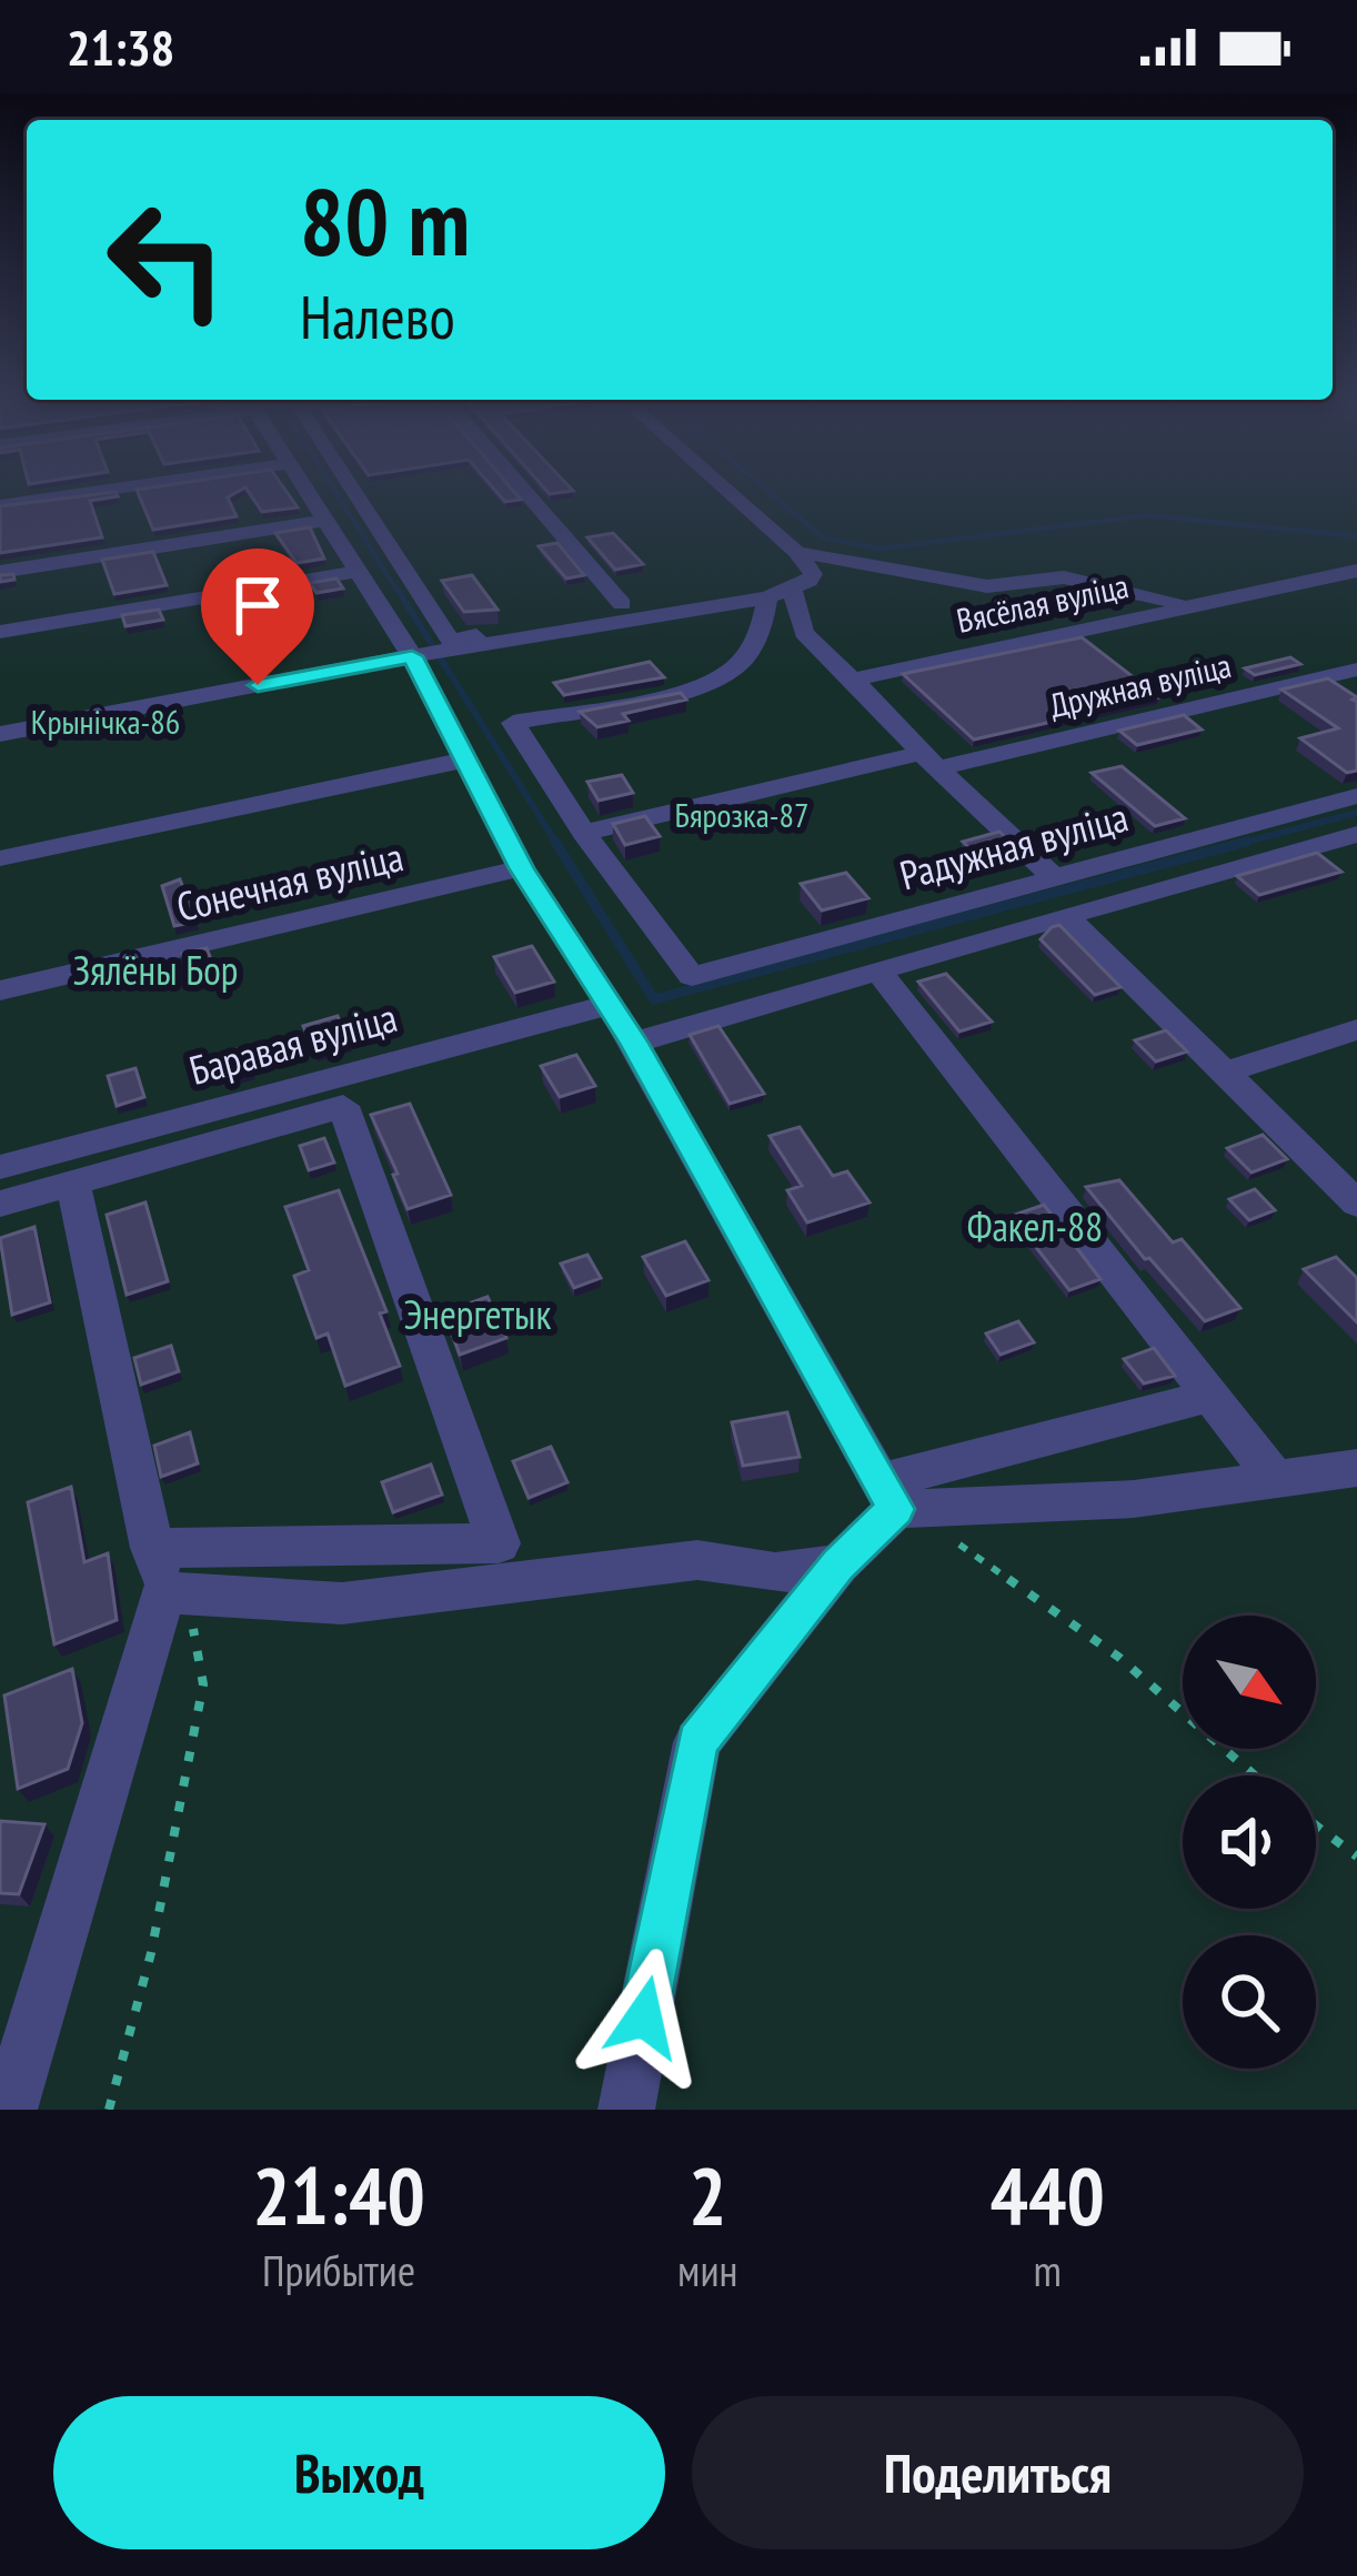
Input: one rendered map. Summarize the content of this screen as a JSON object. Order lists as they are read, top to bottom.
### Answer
{
  "streets": {
    "street": [
      "Вясёлая вуліца",
      "Дружная вуліца",
      "Радужная вуліца",
      "Сонечная вуліца",
      "Баравая вуліца"
    ]
  },
  "crossings": [
    ["Дружная вуліца", "Радужная вуліца"]
  ],
  "parks": [
    "Крынічка-86",
    "Бярозка-87",
    "Зялёны Бор",
    "Факел-88",
    "Энергетык"
  ],
  "north": "bottom right",
  "page": {
    "status": "21:38",
    "turn": ["80 m", "Налево"],
    "eta": [
      "21:40",
      "Прибытие",
      "2",
      "мин",
      "440",
      "m"
    ],
    "buttons": ["Выход", "Поделиться"]
  }
}
